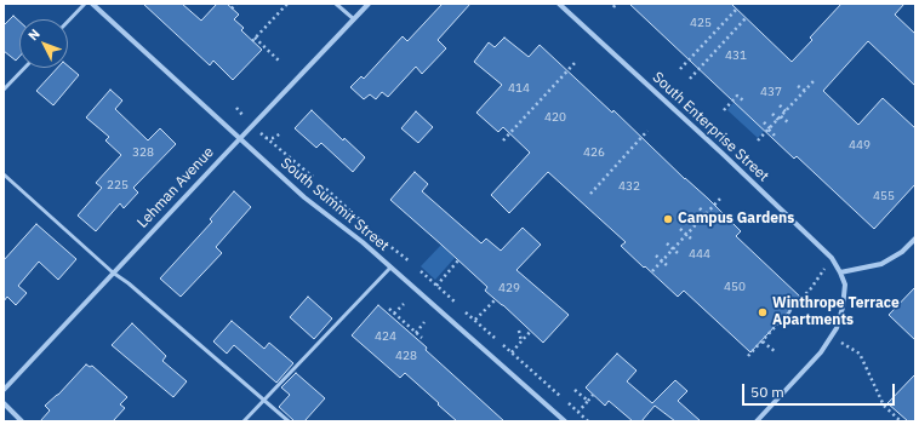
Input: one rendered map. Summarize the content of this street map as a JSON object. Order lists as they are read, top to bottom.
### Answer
{
  "streets": {
    "street": ["South Enterprise Street", "Lehman Avenue", "South Summit Street"]
  },
  "crossings": [
    ["Lehman Avenue", "South Summit Street"]
  ],
  "places": ["Campus Gardens", "Winthrope Terrace Apartments"],
  "house_numbers": [
    "425",
    "431",
    "414",
    "437",
    "420",
    "449",
    "328",
    "426",
    "225",
    "432",
    "455",
    "444",
    "450",
    "429",
    "424",
    "428"
  ],
  "scale_bar": "50 m",
  "north": "top left"
}
